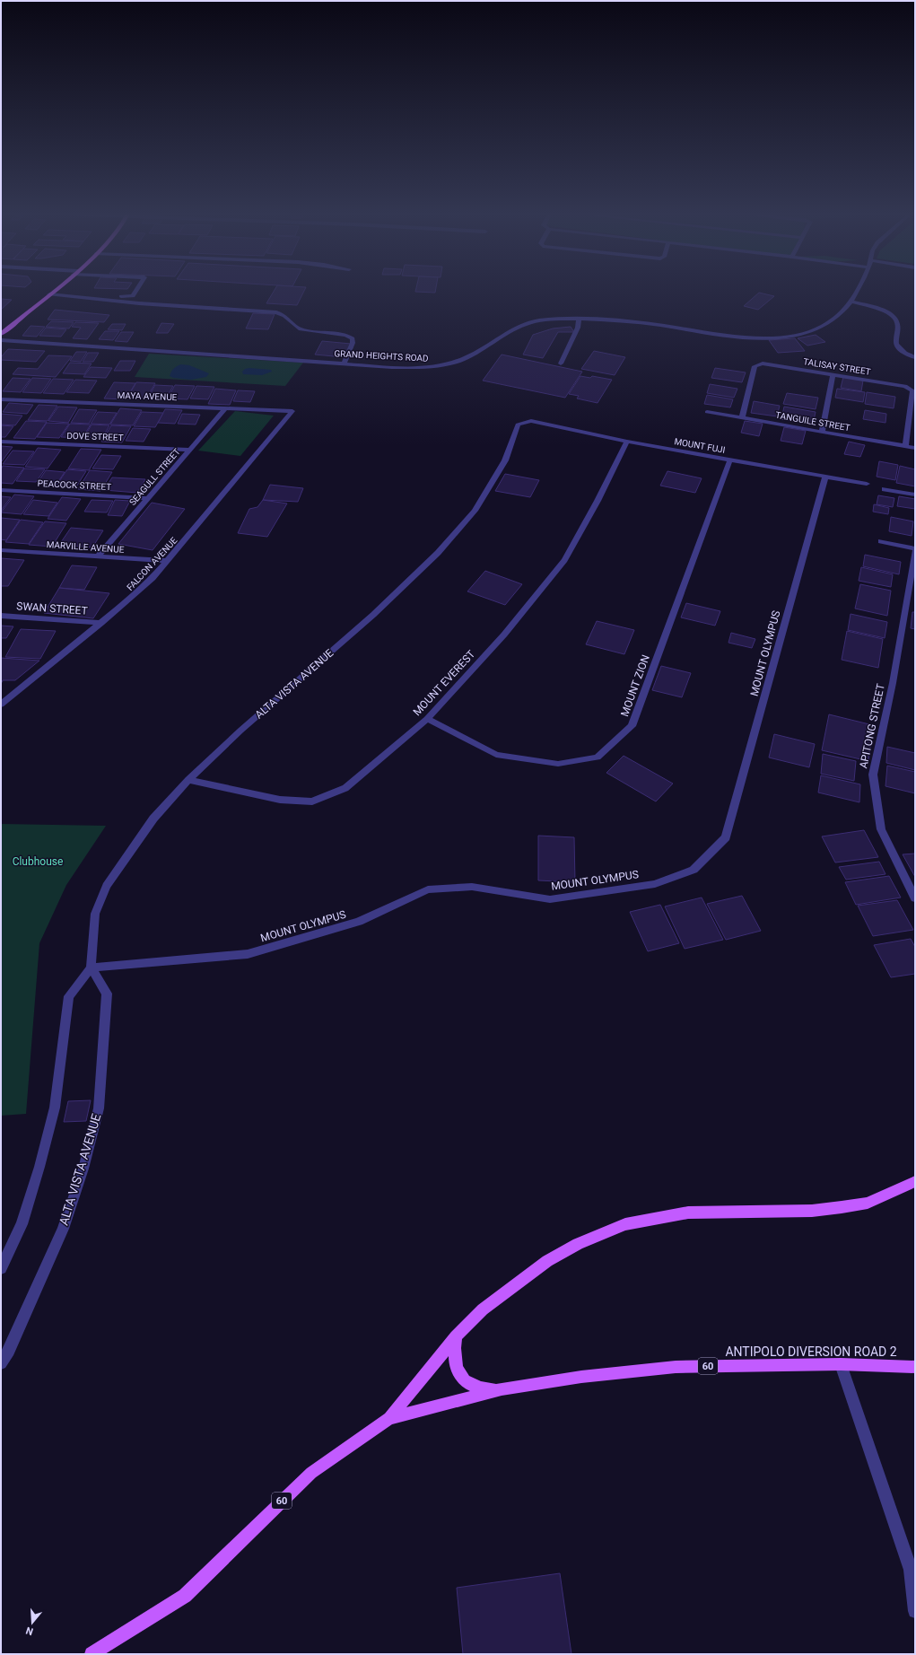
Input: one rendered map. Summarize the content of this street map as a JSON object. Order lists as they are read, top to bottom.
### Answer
{
  "streets": {
    "main road": ["ANTIPOLO DIVERSION ROAD 2", "60"],
    "street": [
      "GRAND HEIGHTS ROAD",
      "TALISAY STREET",
      "MAYA AVENUE",
      "TANGUILE STREET",
      "DOVE STREET",
      "MOUNT FUJI",
      "SEAGULL STREET",
      "PEACOCK STREET",
      "MARVILLE AVENUE",
      "FALCON AVENUE",
      "SWAN STREET",
      "MOUNT OLYMPUS",
      "MOUNT EVEREST",
      "ALTA VISTA AVENUE",
      "MOUNT ZION",
      "APITONG STREET"
    ]
  },
  "crossings": [
    ["TALISAY STREET", "TANGUILE STREET"],
    ["MAYA AVENUE", "SEAGULL STREET"],
    ["MAYA AVENUE", "FALCON AVENUE"],
    ["DOVE STREET", "SEAGULL STREET"],
    ["MOUNT FUJI", "MOUNT OLYMPUS"],
    ["MOUNT FUJI", "MOUNT EVEREST"],
    ["MOUNT FUJI", "ALTA VISTA AVENUE"],
    ["MOUNT FUJI", "MOUNT ZION"],
    ["SEAGULL STREET", "PEACOCK STREET"],
    ["SEAGULL STREET", "MARVILLE AVENUE"],
    ["MARVILLE AVENUE", "FALCON AVENUE"],
    ["FALCON AVENUE", "SWAN STREET"],
    ["MOUNT OLYMPUS", "ALTA VISTA AVENUE"],
    ["MOUNT EVEREST", "ALTA VISTA AVENUE"],
    ["MOUNT EVEREST", "MOUNT ZION"],
    ["ANTIPOLO DIVERSION ROAD 2", "60"]
  ],
  "parks": ["Clubhouse"],
  "north": "bottom"
}
